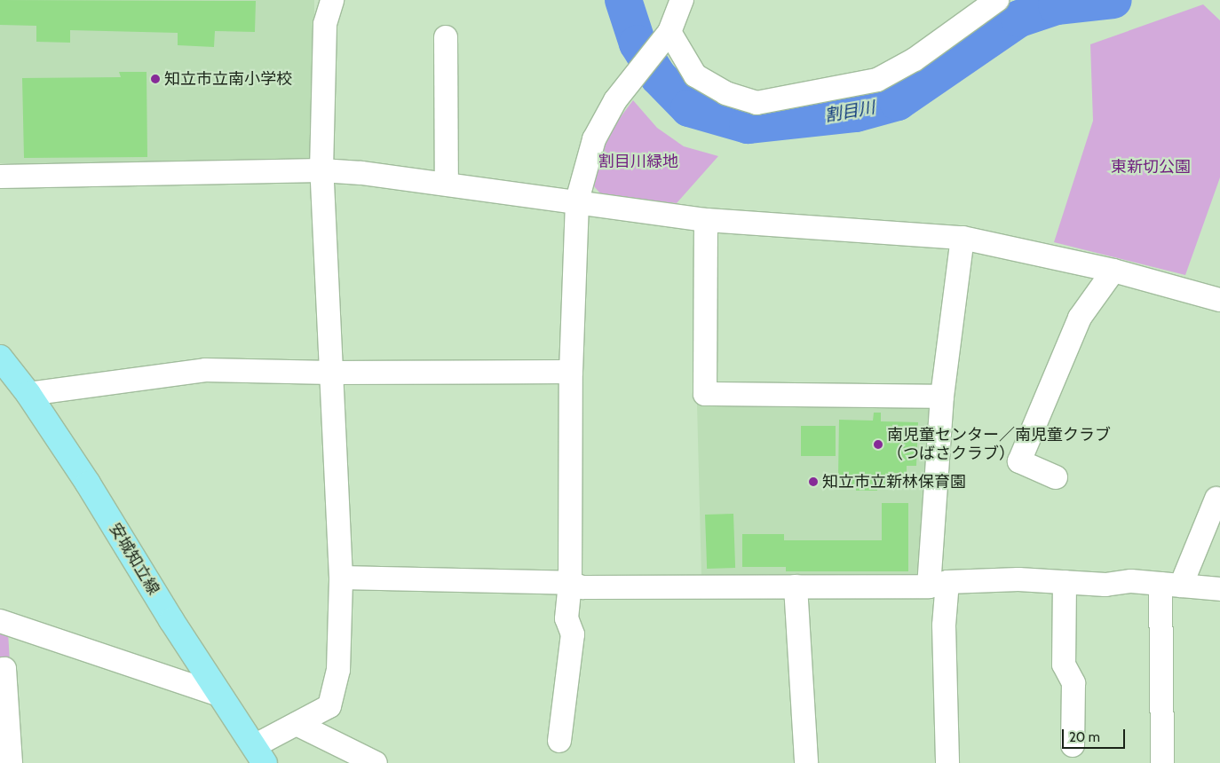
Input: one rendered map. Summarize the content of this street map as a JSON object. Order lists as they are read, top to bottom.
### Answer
{
  "streets": {
    "main road": ["安城知立線"]
  },
  "water": ["割目川"],
  "parks": ["割目川緑地", "東新切公園"],
  "places": ["知立市立南小学校", "南児童センター／南児童クラブ （つばさクラブ）", "知立市立新林保育園"],
  "scale_bar": "20 m"
}
